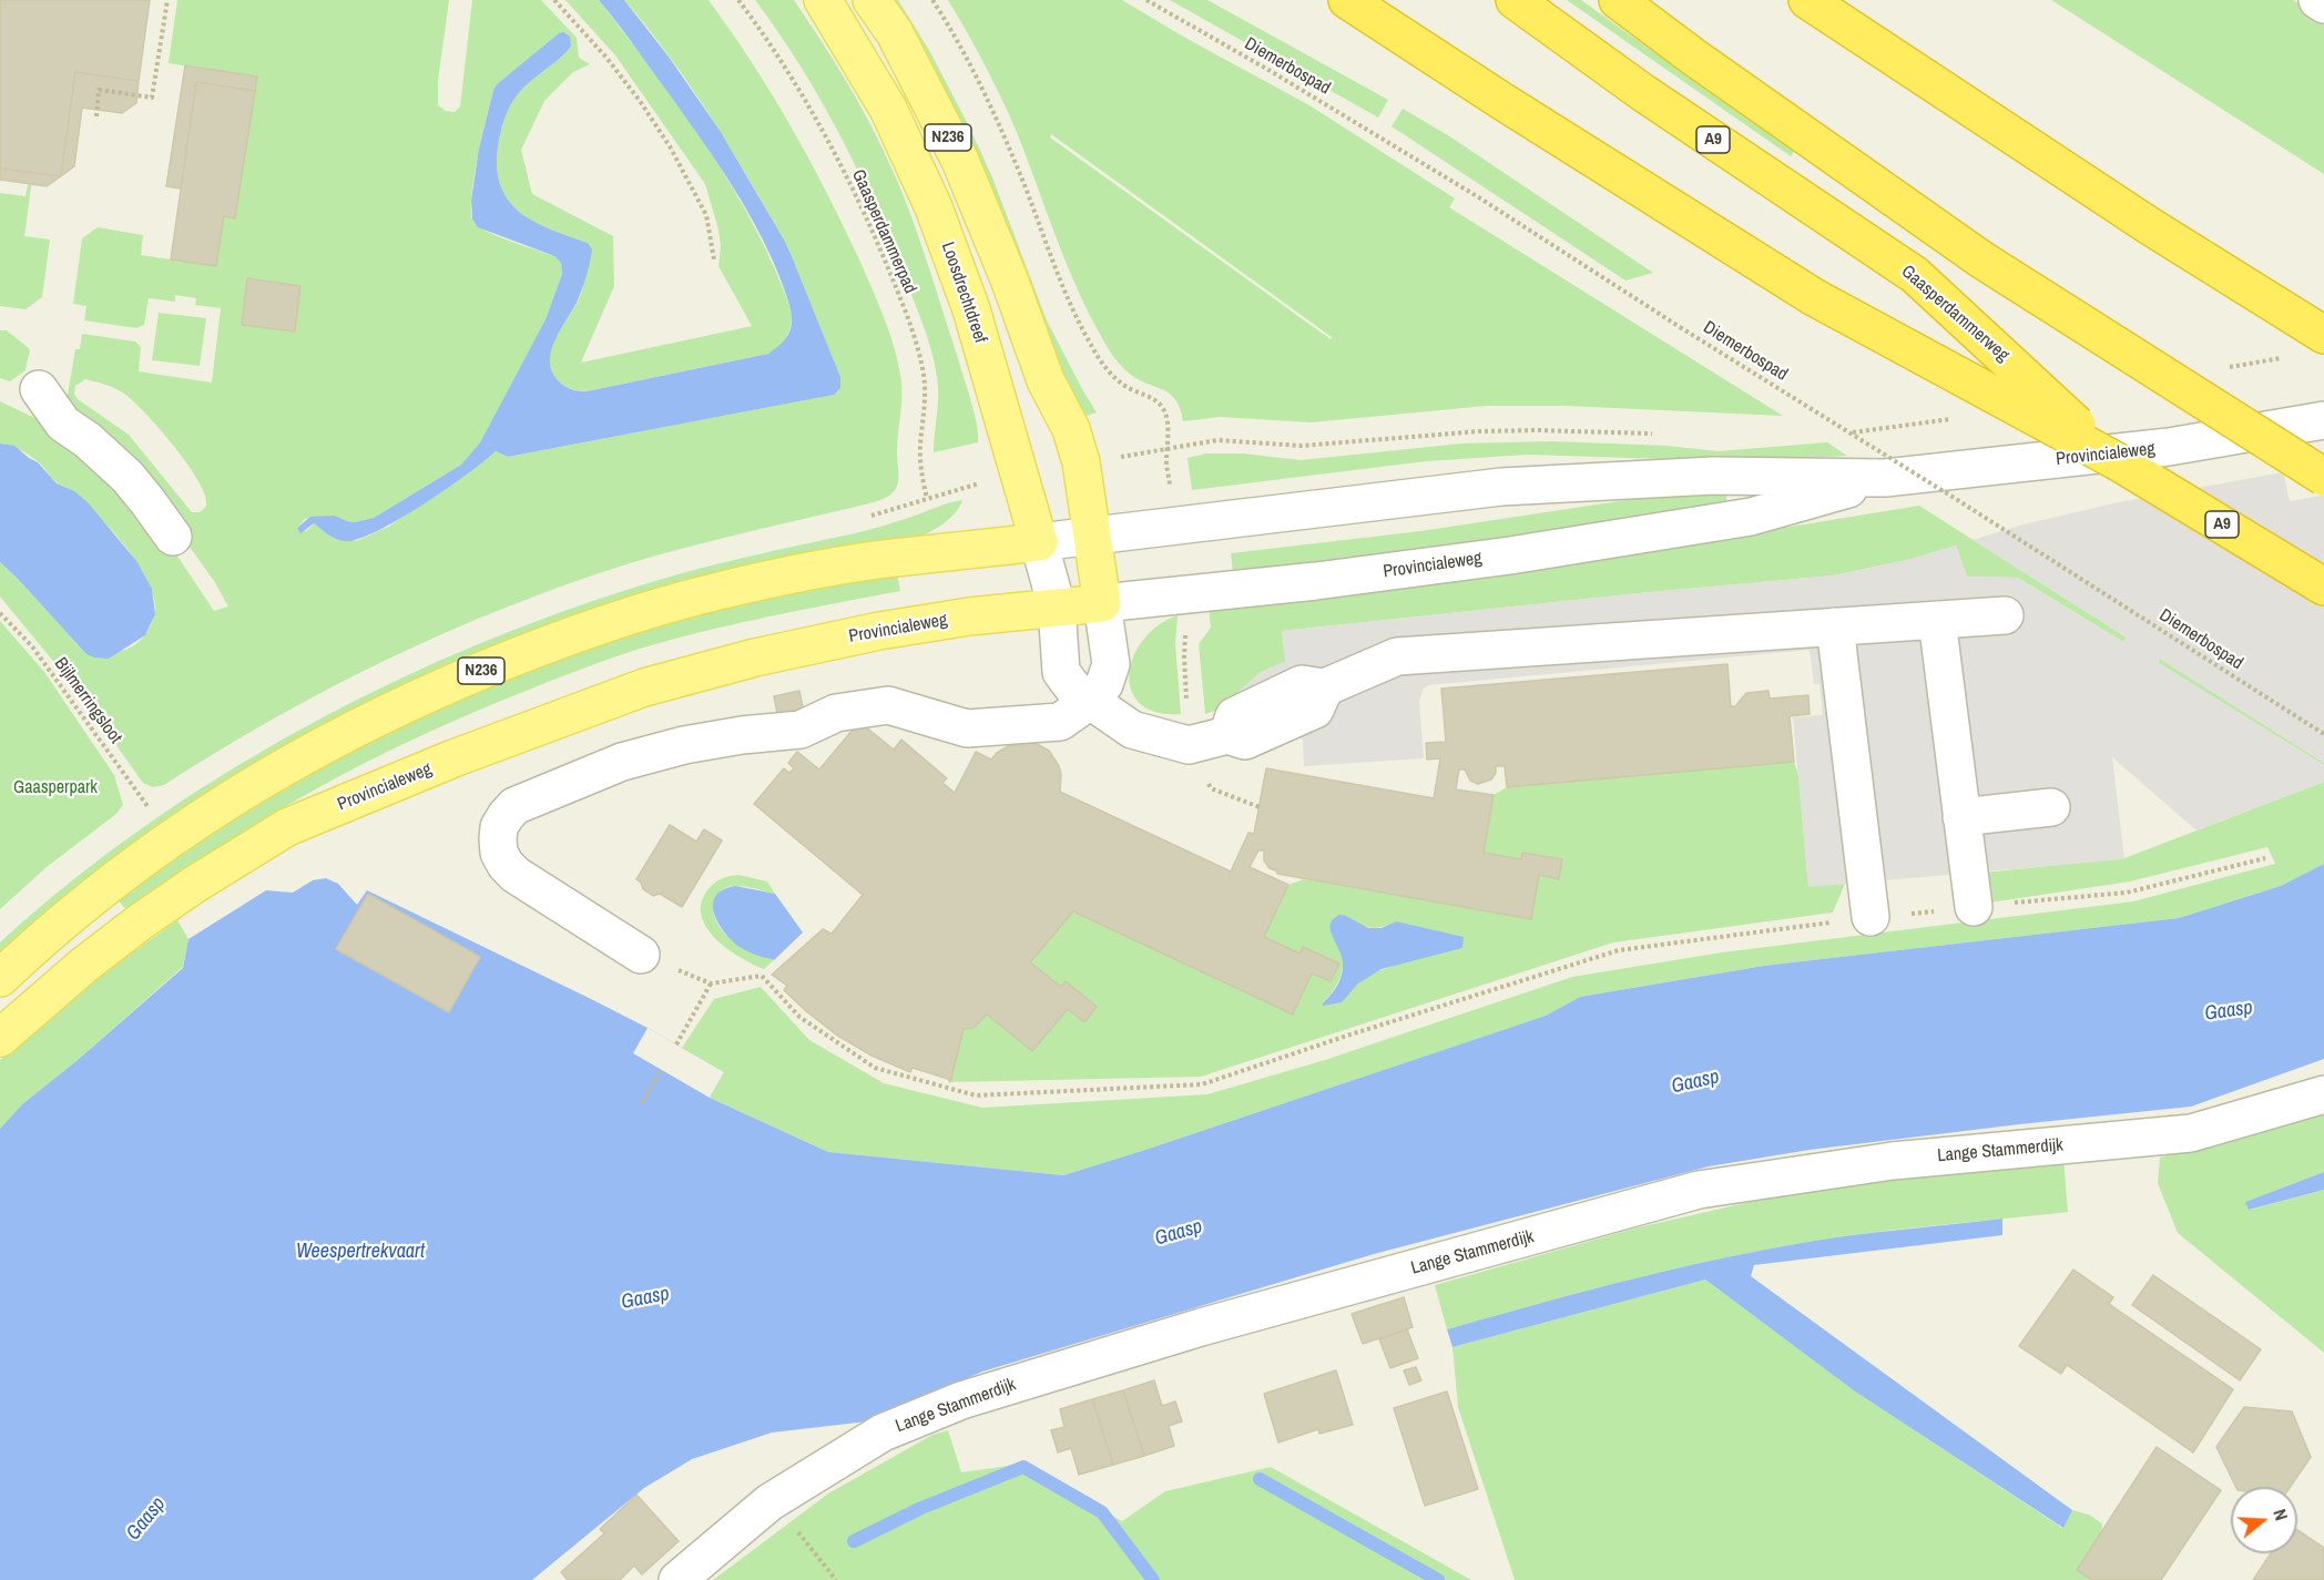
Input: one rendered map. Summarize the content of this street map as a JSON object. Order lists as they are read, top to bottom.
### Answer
{
  "streets": {
    "highway": ["A9", "Gaasperdammerweg"],
    "main road": ["N236", "Loosdrechtdreef", "Provincialeweg"],
    "street": ["Lange Stammerdijk"],
    "path": ["Diemerbospad", "Gaasperdammerpad", "Bijlmerringsloot"]
  },
  "crossings": [
    ["N236", "Provincialeweg"],
    ["A9", "Gaasperdammerweg"],
    ["Loosdrechtdreef", "Provincialeweg"]
  ],
  "water": ["Gaasp", "Weespertrekvaart"],
  "parks": ["Gaasperpark"],
  "north": "right"
}
